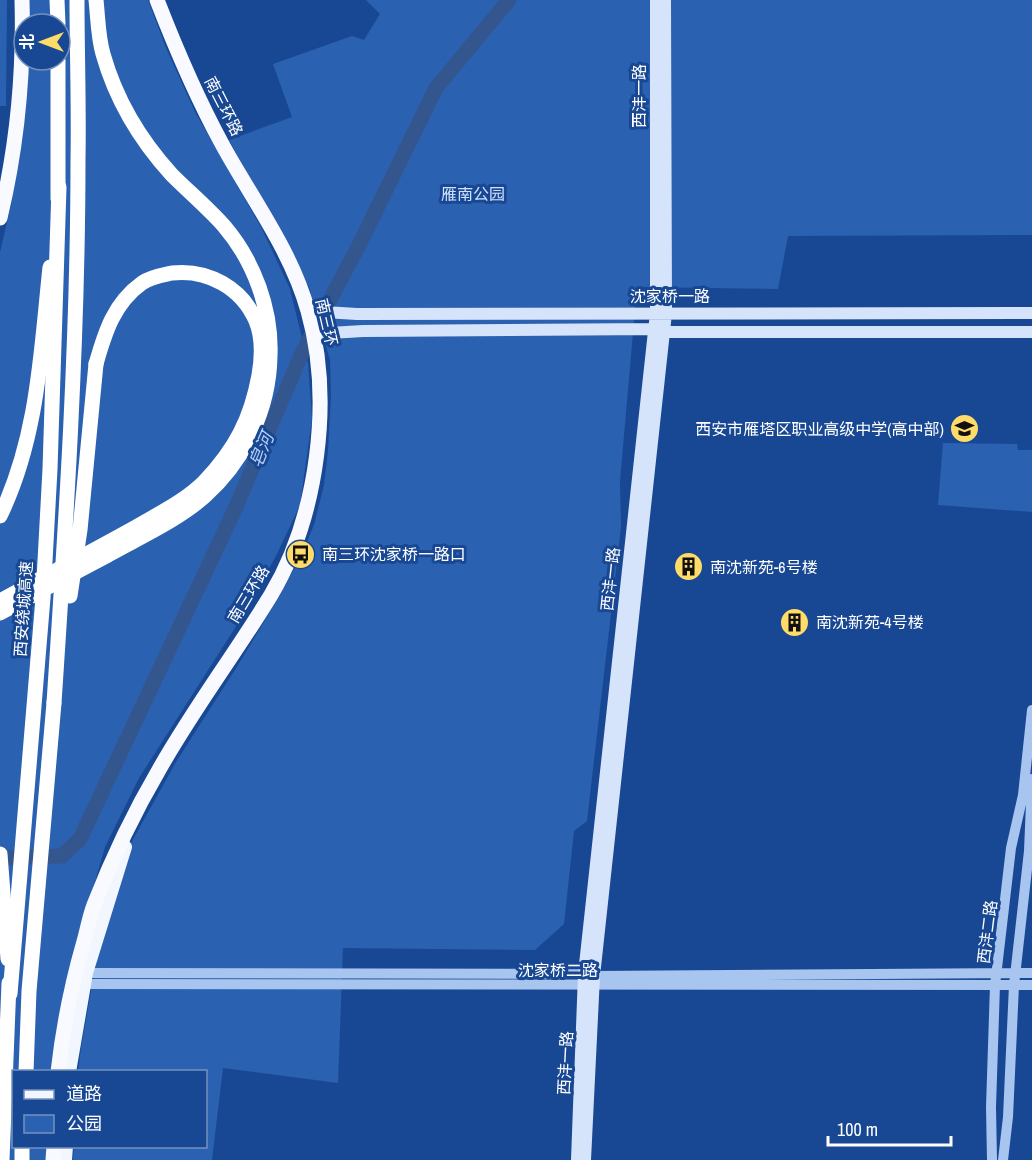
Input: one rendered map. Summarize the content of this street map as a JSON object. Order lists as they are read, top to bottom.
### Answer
{
  "streets": {
    "highway": ["南三环路", "南三环", "西安绕城高速"],
    "main road": ["西沣一路", "沈家桥一路"],
    "street": ["西沣二路", "沈家桥二路"]
  },
  "crossings": [
    ["西沣一路", "沈家桥一路"],
    ["西沣一路", "沈家桥二路"],
    ["南三环路", "南三环"],
    ["南三环路", "沈家桥二路"],
    ["沈家桥一路", "南三环"],
    ["西沣二路", "沈家桥二路"]
  ],
  "water": ["皂河"],
  "parks": ["雁南公园"],
  "places": {
    "school or university": ["西安市雁塔区职业高级中学(高中部)"],
    "bus stop": ["南三环沈家桥一路口"],
    "building": ["南沈新苑-6号楼", "南沈新苑-4号楼"]
  },
  "legend": ["道路", "公园"],
  "scale_bar": "100 m",
  "north": "left"
}
